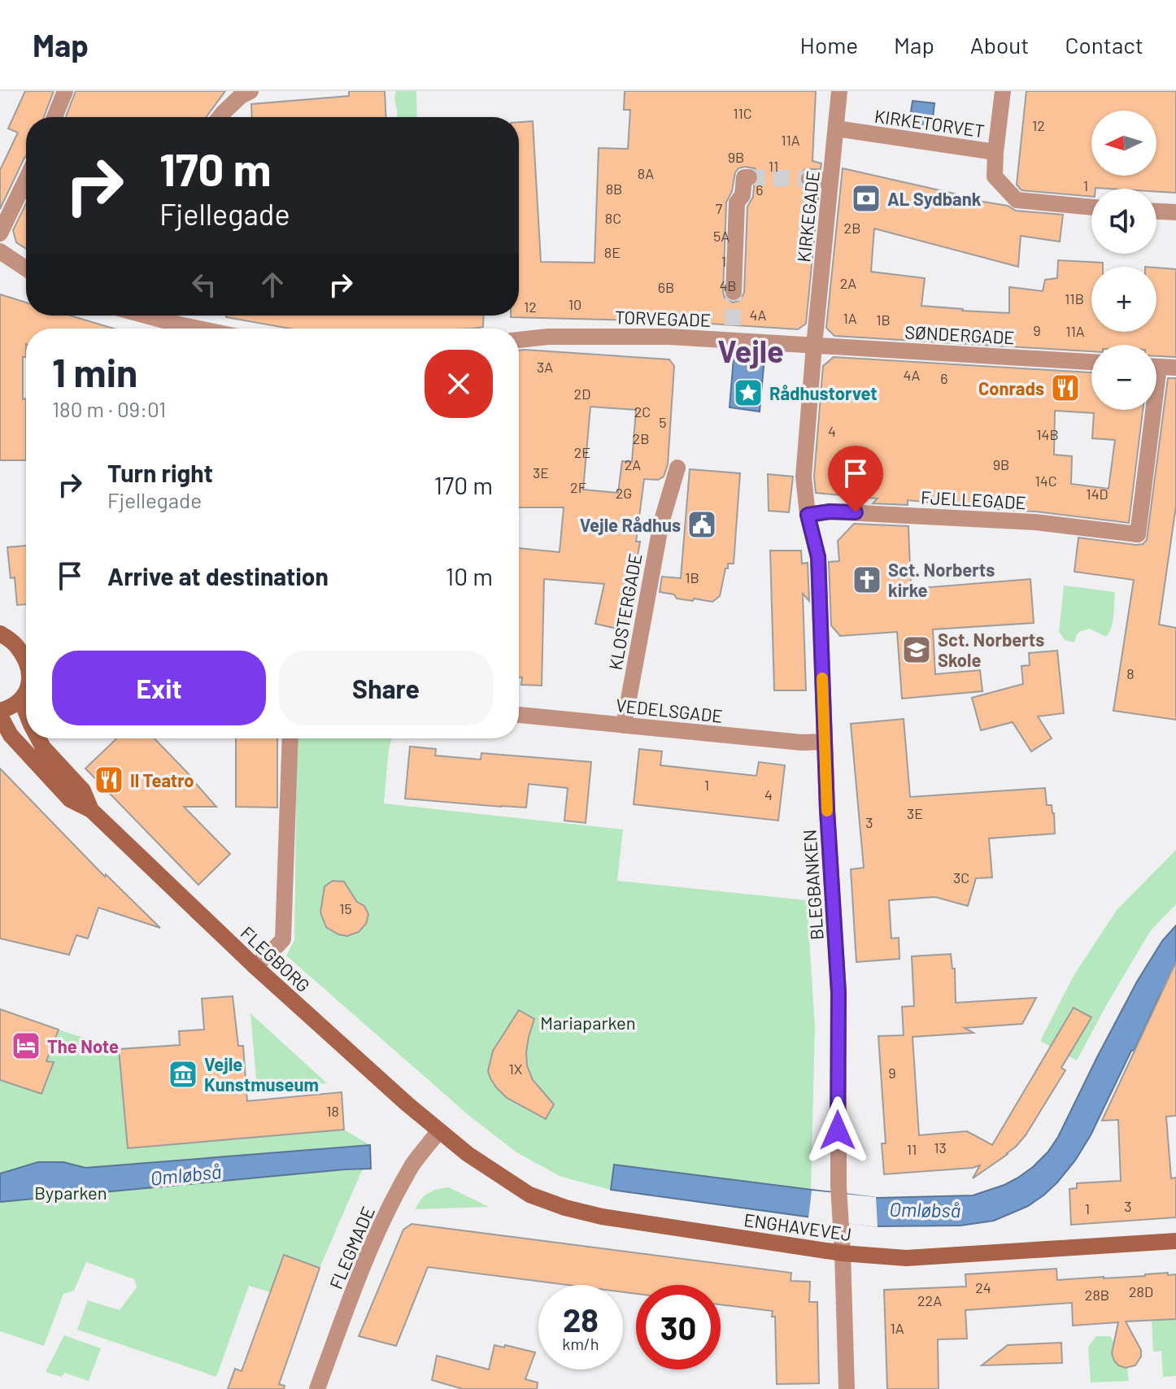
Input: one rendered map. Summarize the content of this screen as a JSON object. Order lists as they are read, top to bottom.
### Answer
{
  "streets": {
    "main road": ["FLEGBORG", "ENGHAVEVEJ"],
    "street": [
      "KIRKETORVET",
      "KIRKEGADE",
      "TORVEGADE",
      "SØNDERGADE",
      "FJELLEGADE",
      "KLOSTERGADE",
      "VEDELSGADE",
      "BLEGBANKEN",
      "FLEGMADE"
    ]
  },
  "crossings": [
    ["KIRKETORVET", "KIRKEGADE"],
    ["KIRKEGADE", "TORVEGADE"],
    ["KIRKEGADE", "SØNDERGADE"],
    ["TORVEGADE", "SØNDERGADE"],
    ["FJELLEGADE", "BLEGBANKEN"],
    ["KLOSTERGADE", "VEDELSGADE"],
    ["VEDELSGADE", "BLEGBANKEN"],
    ["BLEGBANKEN", "ENGHAVEVEJ"],
    ["FLEGBORG", "ENGHAVEVEJ"],
    ["FLEGBORG", "FLEGMADE"],
    ["ENGHAVEVEJ", "FLEGMADE"]
  ],
  "districts": ["Vejle"],
  "water": ["Omløbså"],
  "parks": ["Mariaparken", "Byparken"],
  "places": {
    "bank": ["AL Sydbank"],
    "restaurant": ["Conrads", "Il Teatro"],
    "place": ["Rådhustorvet"],
    "public building": ["Vejle Rådhus"],
    "church": ["Sct. Norberts kirke"],
    "school or university": ["Sct. Norberts Skole"],
    "hotel": ["The Note"],
    "museum": ["Vejle Kunstmuseum"]
  },
  "house_numbers": [
    "11C",
    "12",
    "11A",
    "9B",
    "11",
    "8A",
    "1",
    "8B",
    "6",
    "7",
    "8C",
    "2B",
    "5A",
    "8E",
    "1",
    "2A",
    "4B",
    "6B",
    "11B",
    "10",
    "12",
    "4A",
    "1A",
    "1B",
    "9",
    "11A",
    "3A",
    "4A",
    "6",
    "2D",
    "2C",
    "5",
    "4",
    "14B",
    "2B",
    "2E",
    "2A",
    "9B",
    "3E",
    "14C",
    "2F",
    "2G",
    "14D",
    "1B",
    "8",
    "1",
    "4",
    "3E",
    "3",
    "3C",
    "15",
    "1X",
    "9",
    "18",
    "13",
    "11",
    "3",
    "1",
    "24",
    "28D",
    "28B",
    "22A",
    "1A"
  ],
  "north": "left",
  "page": {
    "header": "Map",
    "nav": [
      "Home",
      "Map",
      "About",
      "Contact"
    ],
    "map_buttons": ["+", "−"],
    "turn": ["170 m", "Fjellegade"],
    "heading": ["1 min", "180 m · 09:01"],
    "list": [
      {
        "name": "Turn right",
        "note": "Fjellegade",
        "value": "170 m"
      },
      {
        "name": "Arrive at destination",
        "value": "10 m"
      }
    ],
    "buttons": ["Exit", "Share"],
    "speed": "28 km/h",
    "limit": "30"
  }
}
